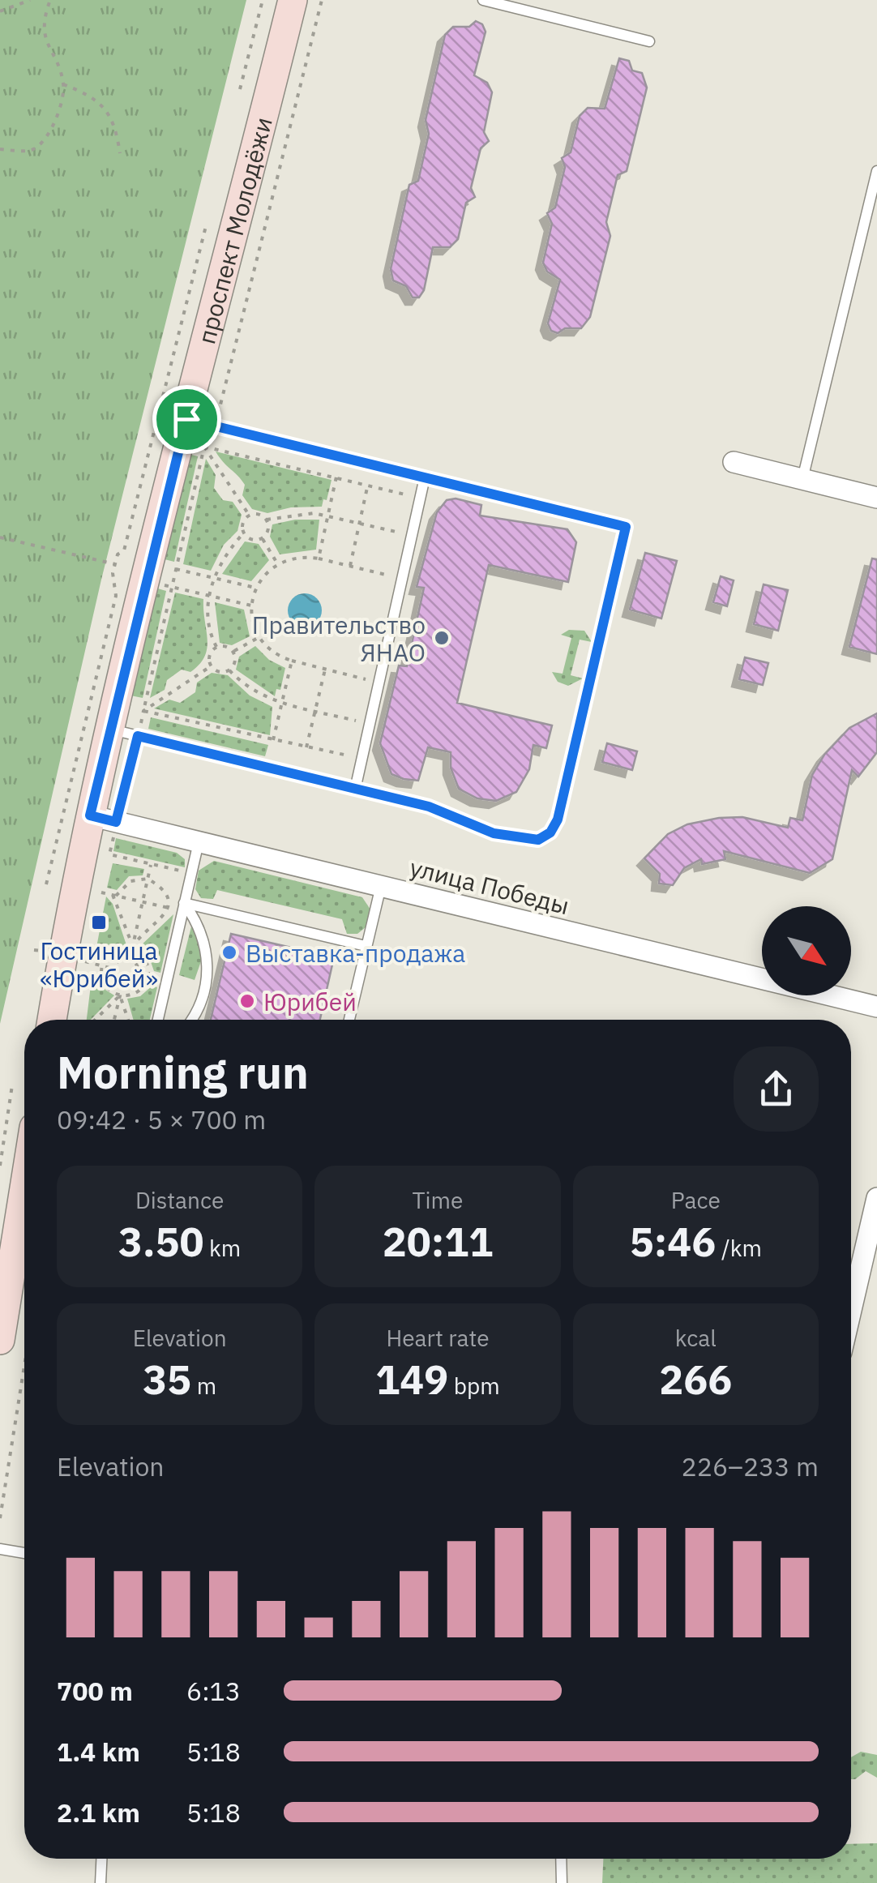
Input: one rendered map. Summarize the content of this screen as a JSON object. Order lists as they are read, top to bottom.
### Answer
{
  "streets": {
    "street": ["проспект Молодёжи", "улица Победы"]
  },
  "crossings": [
    ["проспект Молодёжи", "улица Победы"]
  ],
  "places": {
    "other": ["Правительство ЯНАО", "Выставка-продажа", "Юрибей"],
    "transit": ["Гостиница «Юрибей»"]
  },
  "north": "bottom right",
  "page": {
    "heading": ["Morning run", "09:42 · 5 × 700 m"],
    "stats": [
      ["Distance", "3.50 km"],
      ["Time", "20:11"],
      ["Pace", "5:46 /km"],
      ["Elevation", "35 m"],
      ["Heart rate", "149 bpm"],
      ["kcal", "266"]
    ],
    "chart": ["Elevation", "226–233 m"],
    "list": [
      {
        "name": "700 m",
        "note": "6:13"
      },
      {
        "name": "1.4 km",
        "note": "5:18"
      },
      {
        "name": "2.1 km",
        "note": "5:18"
      }
    ]
  }
}
